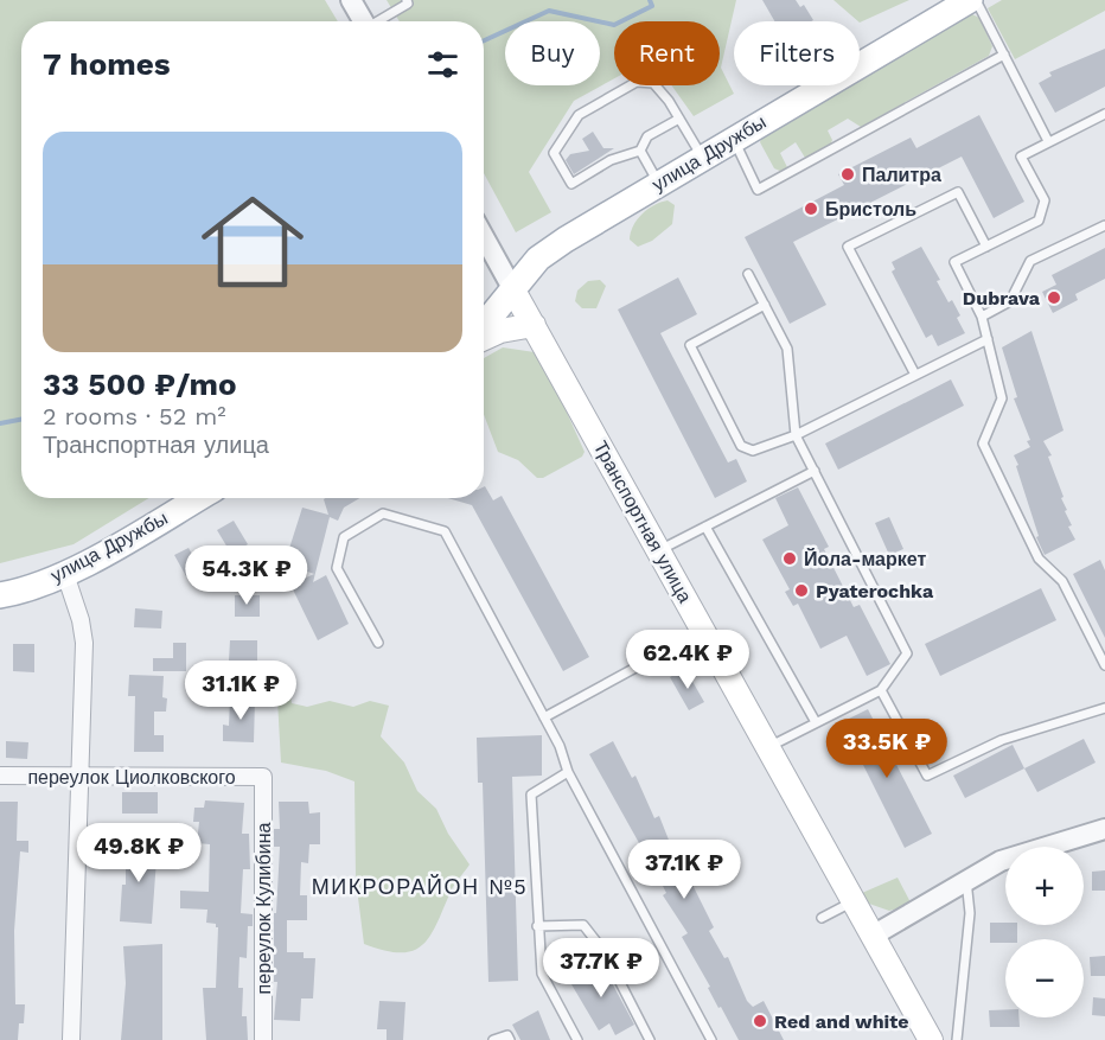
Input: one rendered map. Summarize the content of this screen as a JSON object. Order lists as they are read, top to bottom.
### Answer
{
  "streets": {
    "main road": ["улица Дружбы", "Транспортная улица"],
    "street": ["переулок Циолковского", "переулок Кулибина"]
  },
  "crossings": [
    ["улица Дружбы", "Транспортная улица"],
    ["переулок Циолковского", "переулок Кулибина"]
  ],
  "districts": ["МИКРОРАЙОН №5"],
  "places": [
    "Палитра",
    "Бристоль",
    "Dubrava",
    "Йола-маркет",
    "Pyaterochka",
    "Red and white"
  ],
  "page": {
    "chip": ["Buy", "Rent", "Filters"],
    "heading": "7 homes",
    "list": [
      {
        "name": "33 500 ₽/mo",
        "note": "2 rooms · 52 m² · Транспортная улица"
      }
    ],
    "price": [
      "54.3K ₽",
      "62.4K ₽",
      "31.1K ₽",
      "33.5K ₽",
      "49.8K ₽",
      "37.1K ₽",
      "37.7K ₽"
    ],
    "map_buttons": ["+", "−"]
  }
}
